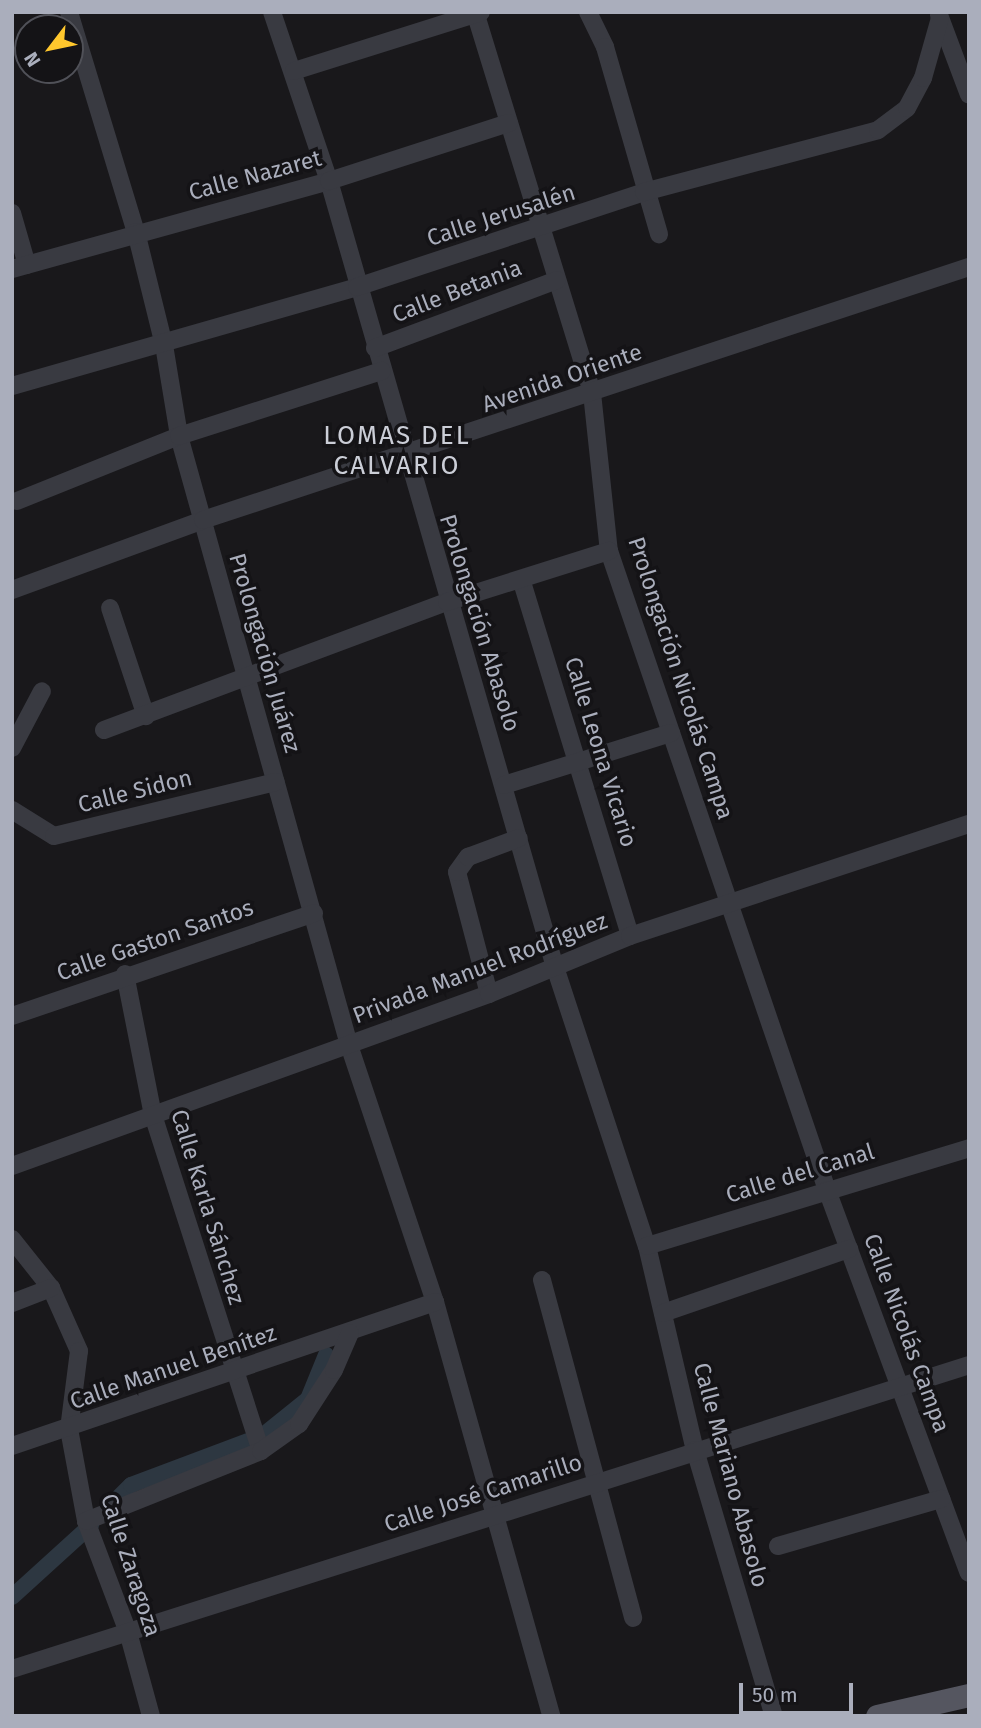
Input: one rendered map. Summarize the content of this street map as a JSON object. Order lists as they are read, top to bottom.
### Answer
{
  "streets": {
    "street": [
      "Calle Nazaret",
      "Calle Jerusalén",
      "Calle Betania",
      "Avenida Oriente",
      "Prolongación Abasolo",
      "Prolongación Juárez",
      "Prolongación Nicolás Campa",
      "Calle Leona Vicario",
      "Calle Sidon",
      "Calle Gaston Santos",
      "Privada Manuel Rodríguez",
      "Calle del Canal",
      "Calle Karla Sánchez",
      "Calle Nicolás Campa",
      "Calle Manuel Benítez",
      "Calle Mariano Abasolo",
      "Calle José Camarillo",
      "Calle Zaragoza"
    ]
  },
  "crossings": [
    ["Calle Nazaret", "Prolongación Abasolo"],
    ["Calle Nazaret", "Prolongación Juárez"],
    ["Calle Nazaret", "Prolongación Nicolás Campa"],
    ["Calle Jerusalén", "Prolongación Abasolo"],
    ["Calle Jerusalén", "Prolongación Juárez"],
    ["Calle Jerusalén", "Prolongación Nicolás Campa"],
    ["Calle Betania", "Prolongación Abasolo"],
    ["Calle Betania", "Prolongación Nicolás Campa"],
    ["Avenida Oriente", "Prolongación Abasolo"],
    ["Avenida Oriente", "Prolongación Juárez"],
    ["Avenida Oriente", "Prolongación Nicolás Campa"],
    ["Prolongación Abasolo", "Privada Manuel Rodríguez"],
    ["Prolongación Abasolo", "Calle del Canal"],
    ["Prolongación Abasolo", "Calle Mariano Abasolo"],
    ["Prolongación Juárez", "Calle Sidon"],
    ["Prolongación Juárez", "Calle Gaston Santos"],
    ["Prolongación Juárez", "Privada Manuel Rodríguez"],
    ["Prolongación Juárez", "Calle José Camarillo"],
    ["Prolongación Nicolás Campa", "Privada Manuel Rodríguez"],
    ["Prolongación Nicolás Campa", "Calle del Canal"],
    ["Prolongación Nicolás Campa", "Calle Nicolás Campa"],
    ["Calle Leona Vicario", "Privada Manuel Rodríguez"],
    ["Calle Gaston Santos", "Calle Karla Sánchez"],
    ["Privada Manuel Rodríguez", "Calle Karla Sánchez"],
    ["Calle del Canal", "Calle Nicolás Campa"],
    ["Calle del Canal", "Calle Mariano Abasolo"],
    ["Calle Karla Sánchez", "Calle Manuel Benítez"],
    ["Calle Nicolás Campa", "Calle José Camarillo"],
    ["Calle Manuel Benítez", "Calle Zaragoza"],
    ["Calle Mariano Abasolo", "Calle José Camarillo"],
    ["Calle José Camarillo", "Calle Zaragoza"]
  ],
  "districts": ["LOMAS DEL CALVARIO"],
  "scale_bar": "50 m",
  "north": "bottom left"
}
